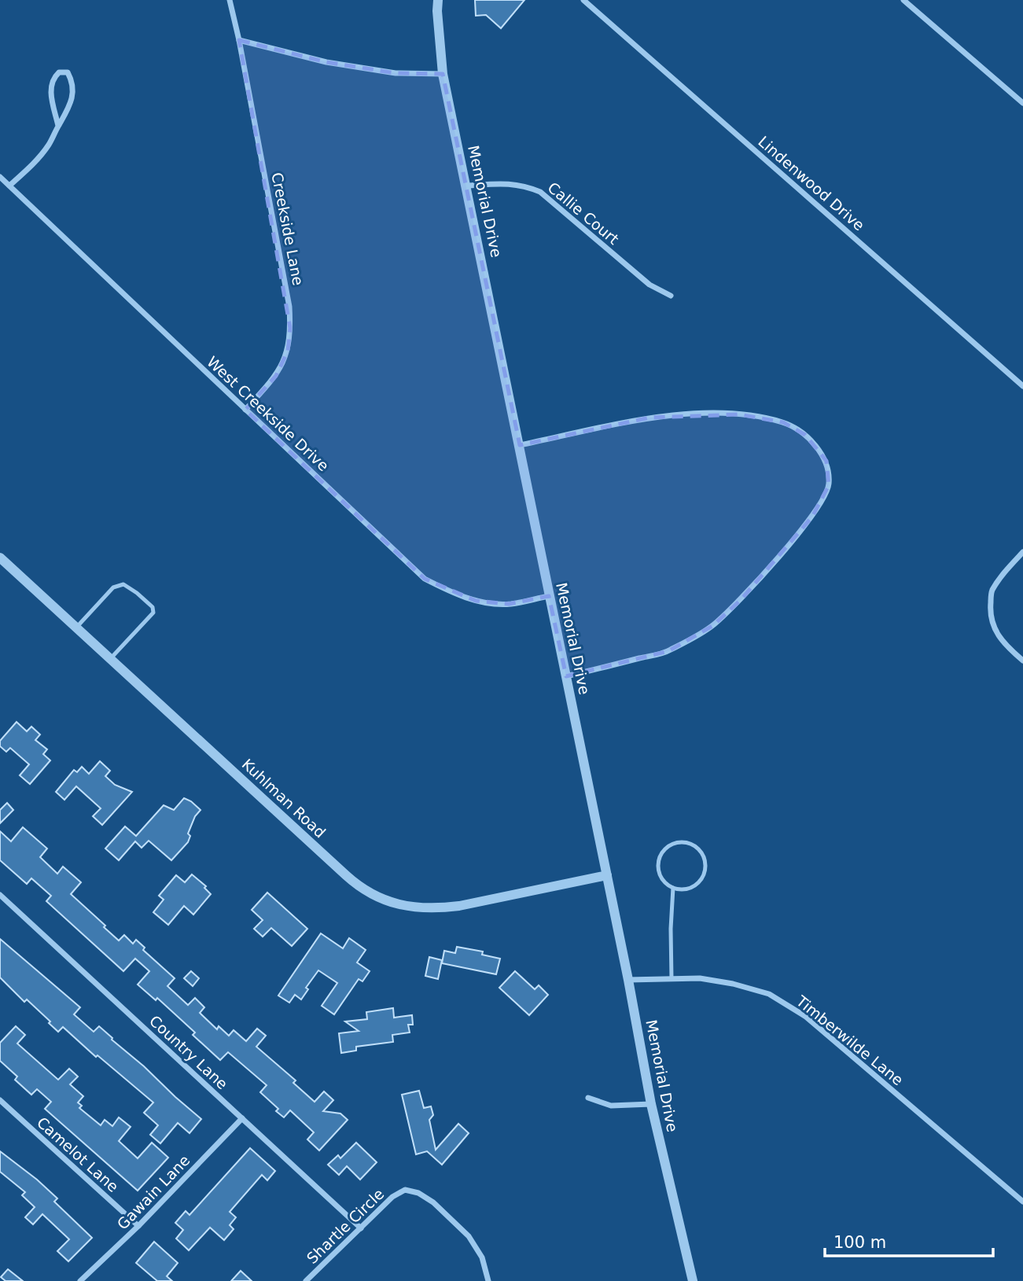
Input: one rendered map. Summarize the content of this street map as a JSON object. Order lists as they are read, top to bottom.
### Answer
{
  "streets": {
    "street": [
      "Lindenwood Drive",
      "Memorial Drive",
      "Callie Court",
      "Creekside Lane",
      "West Creekside Drive",
      "Kuhlman Road",
      "Timberwilde Lane",
      "Country Lane",
      "Camelot Lane",
      "Gawain Lane",
      "Shartle Circle"
    ]
  },
  "crossings": [
    ["Memorial Drive", "Callie Court"],
    ["Memorial Drive", "West Creekside Drive"],
    ["Memorial Drive", "Kuhlman Road"],
    ["Memorial Drive", "Timberwilde Lane"],
    ["Creekside Lane", "West Creekside Drive"],
    ["Country Lane", "Gawain Lane"],
    ["Country Lane", "Shartle Circle"],
    ["Camelot Lane", "Gawain Lane"]
  ],
  "scale_bar": "100 m"
}
